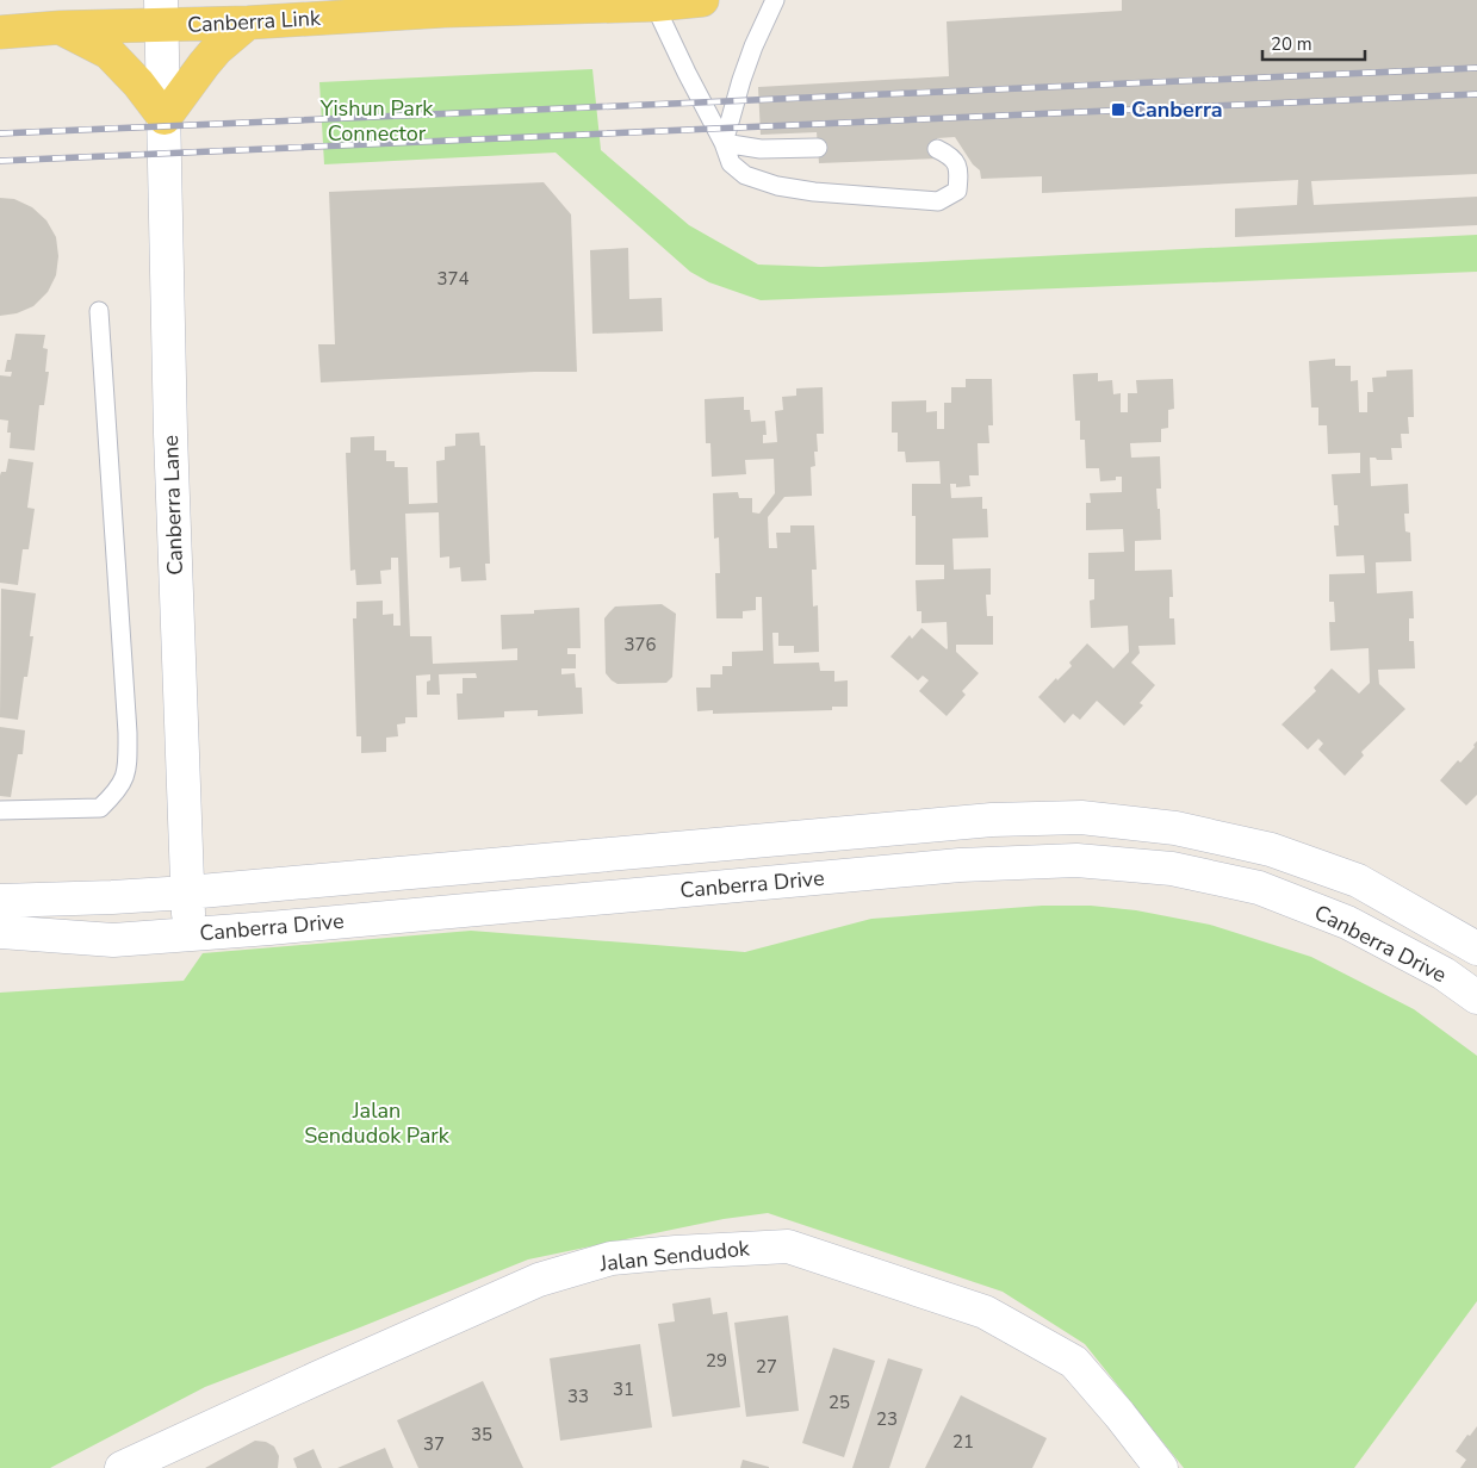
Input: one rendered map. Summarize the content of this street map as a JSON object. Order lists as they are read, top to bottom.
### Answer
{
  "streets": {
    "main road": ["Canberra Link"],
    "street": ["Canberra Lane", "Canberra Drive", "Jalan Sendudok"]
  },
  "crossings": [
    ["Canberra Link", "Canberra Lane"],
    ["Canberra Lane", "Canberra Drive"]
  ],
  "parks": ["Yishun Park Connector", "Jalan Sendudok Park"],
  "places": {
    "transit": ["Canberra"]
  },
  "house_numbers": [
    "374",
    "376",
    "29",
    "27",
    "31",
    "33",
    "25",
    "23",
    "35",
    "21",
    "37"
  ],
  "scale_bar": "20 m"
}
